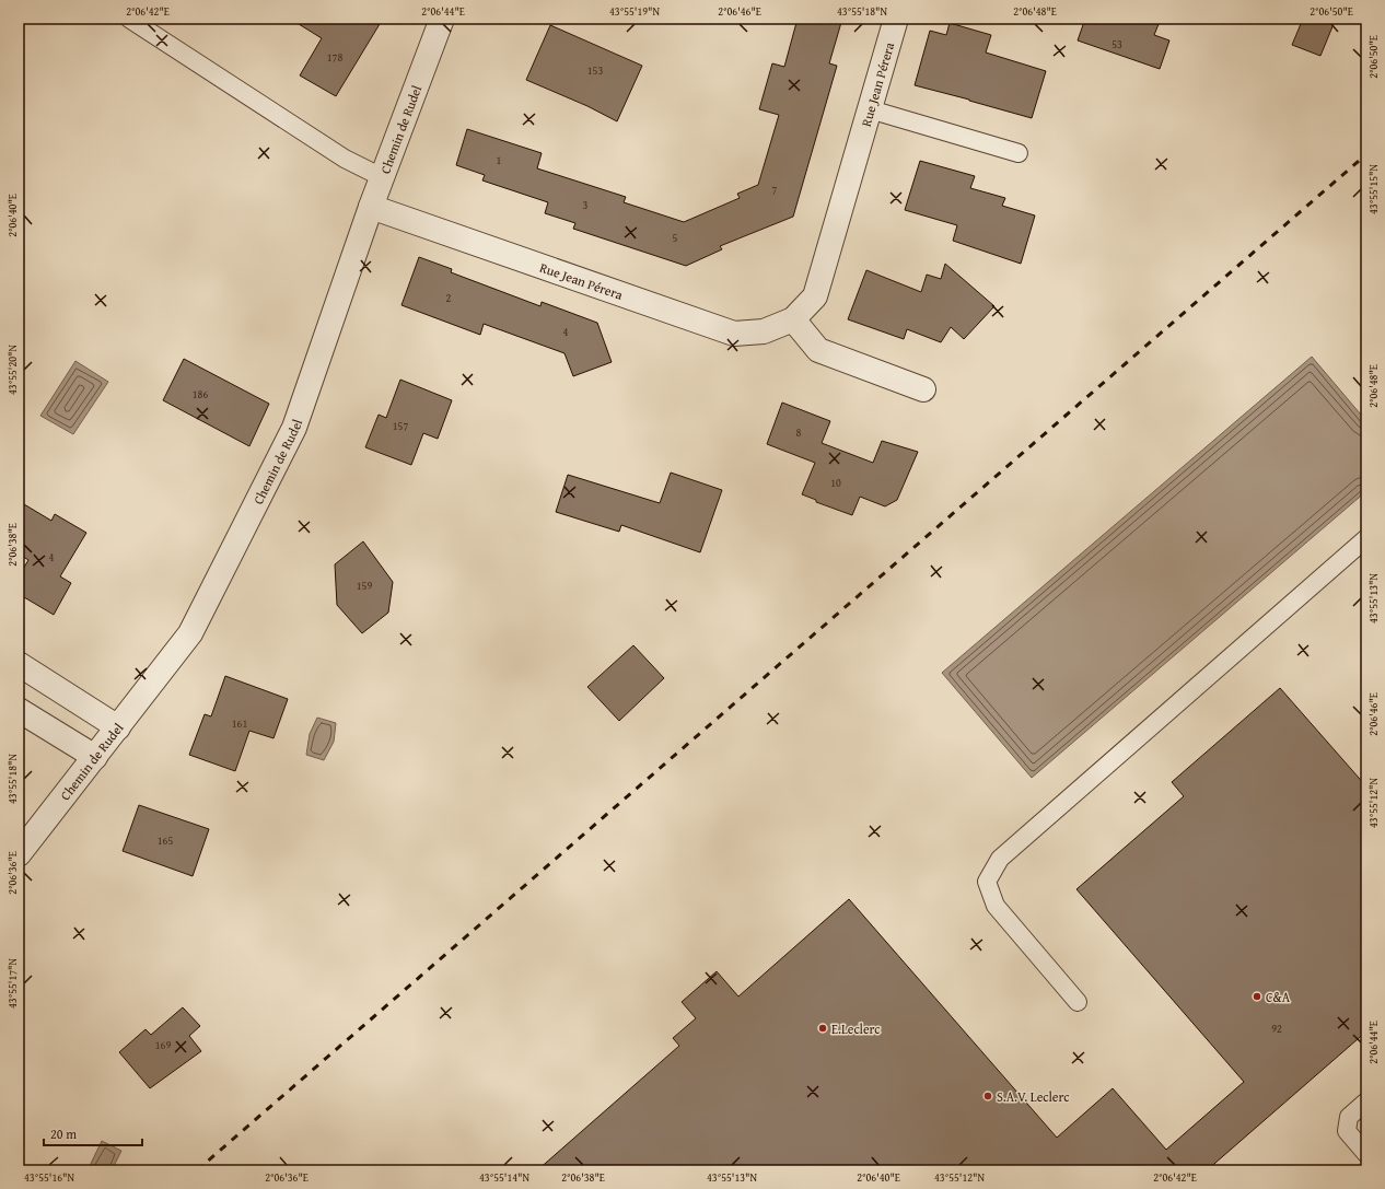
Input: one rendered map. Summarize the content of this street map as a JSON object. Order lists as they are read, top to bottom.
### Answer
{
  "streets": {
    "street": ["Rue Jean Pérera", "Chemin de Rudel"]
  },
  "crossings": [
    ["Rue Jean Pérera", "Chemin de Rudel"]
  ],
  "places": ["C&A", "E.Leclerc", "S.A.V. Leclerc"],
  "house_numbers": [
    "53",
    "178",
    "153",
    "1",
    "7",
    "3",
    "5",
    "2",
    "4",
    "186",
    "157",
    "8",
    "10",
    "4",
    "159",
    "161",
    "165",
    "92",
    "169"
  ],
  "scale_bar": "20 m",
  "coordinates": [
    "2°06'42\"E",
    "2°06'44\"E",
    "43°55'19\"N",
    "2°06'46\"E",
    "43°55'18\"N",
    "2°06'48\"E",
    "2°06'50\"E",
    "43°55'15\"N",
    "2°06'40\"E",
    "43°55'20\"N",
    "2°06'38\"E",
    "43°55'13\"N",
    "43°55'12\"N",
    "2°06'36\"E",
    "43°55'17\"N",
    "43°55'16\"N",
    "43°55'14\"N"
  ]
}
